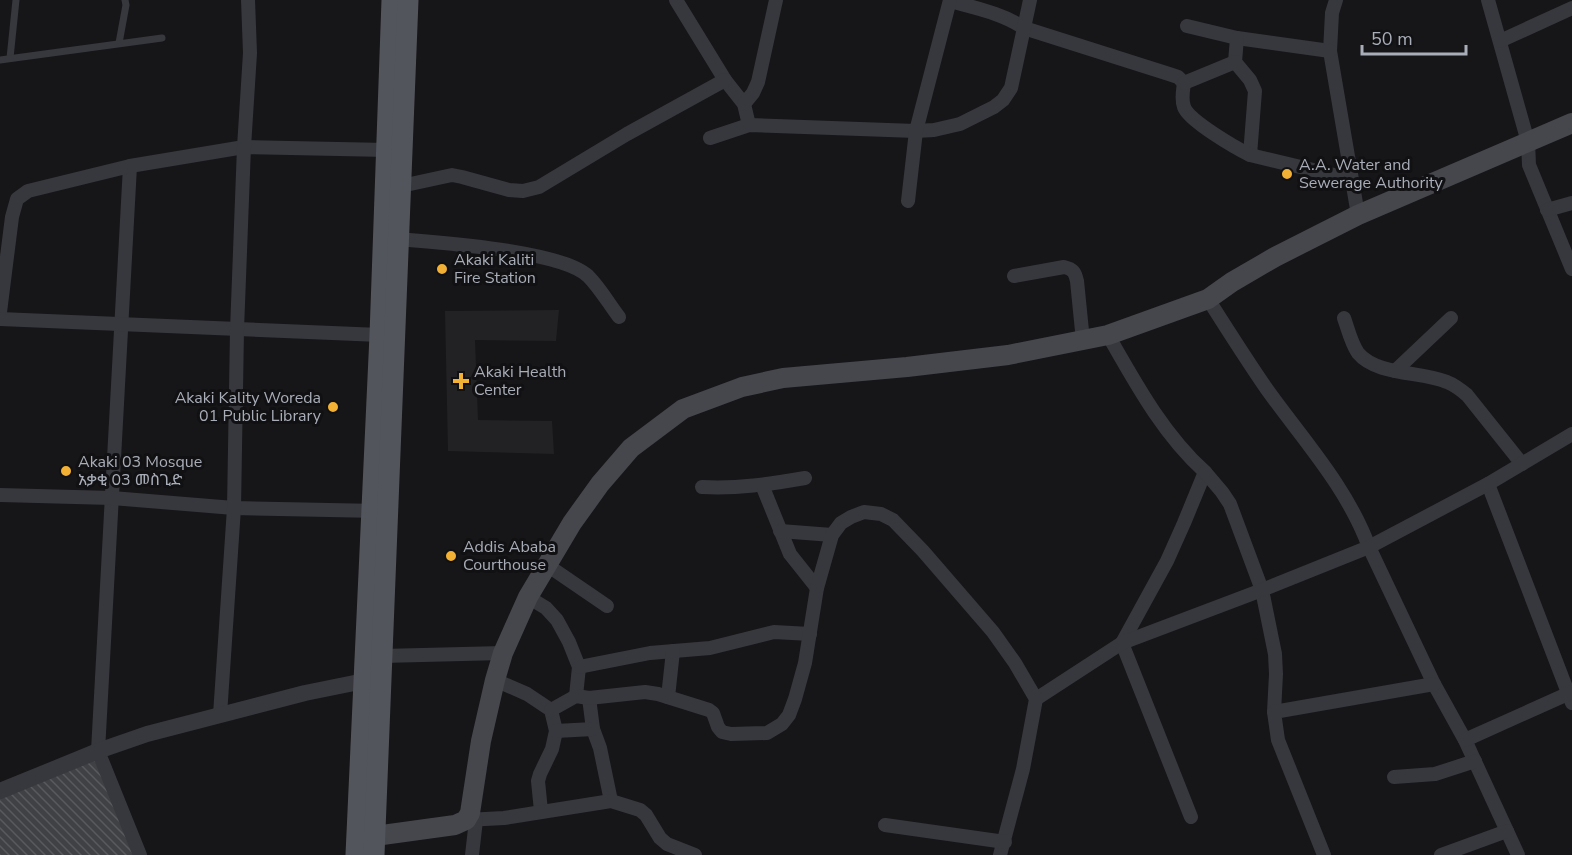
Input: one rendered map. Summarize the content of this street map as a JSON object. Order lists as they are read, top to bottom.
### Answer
{
  "places": {
    "other": [
      "A.A. Water and Sewerage Authority",
      "Akaki Kaliti Fire Station",
      "Akaki Kality Woreda 01 Public Library",
      "Akaki 03 Mosque አቃቂ 03 መስጊድ",
      "Addis Ababa Courthouse"
    ],
    "health": ["Akaki Health Center"]
  },
  "scale_bar": "50 m"
}
